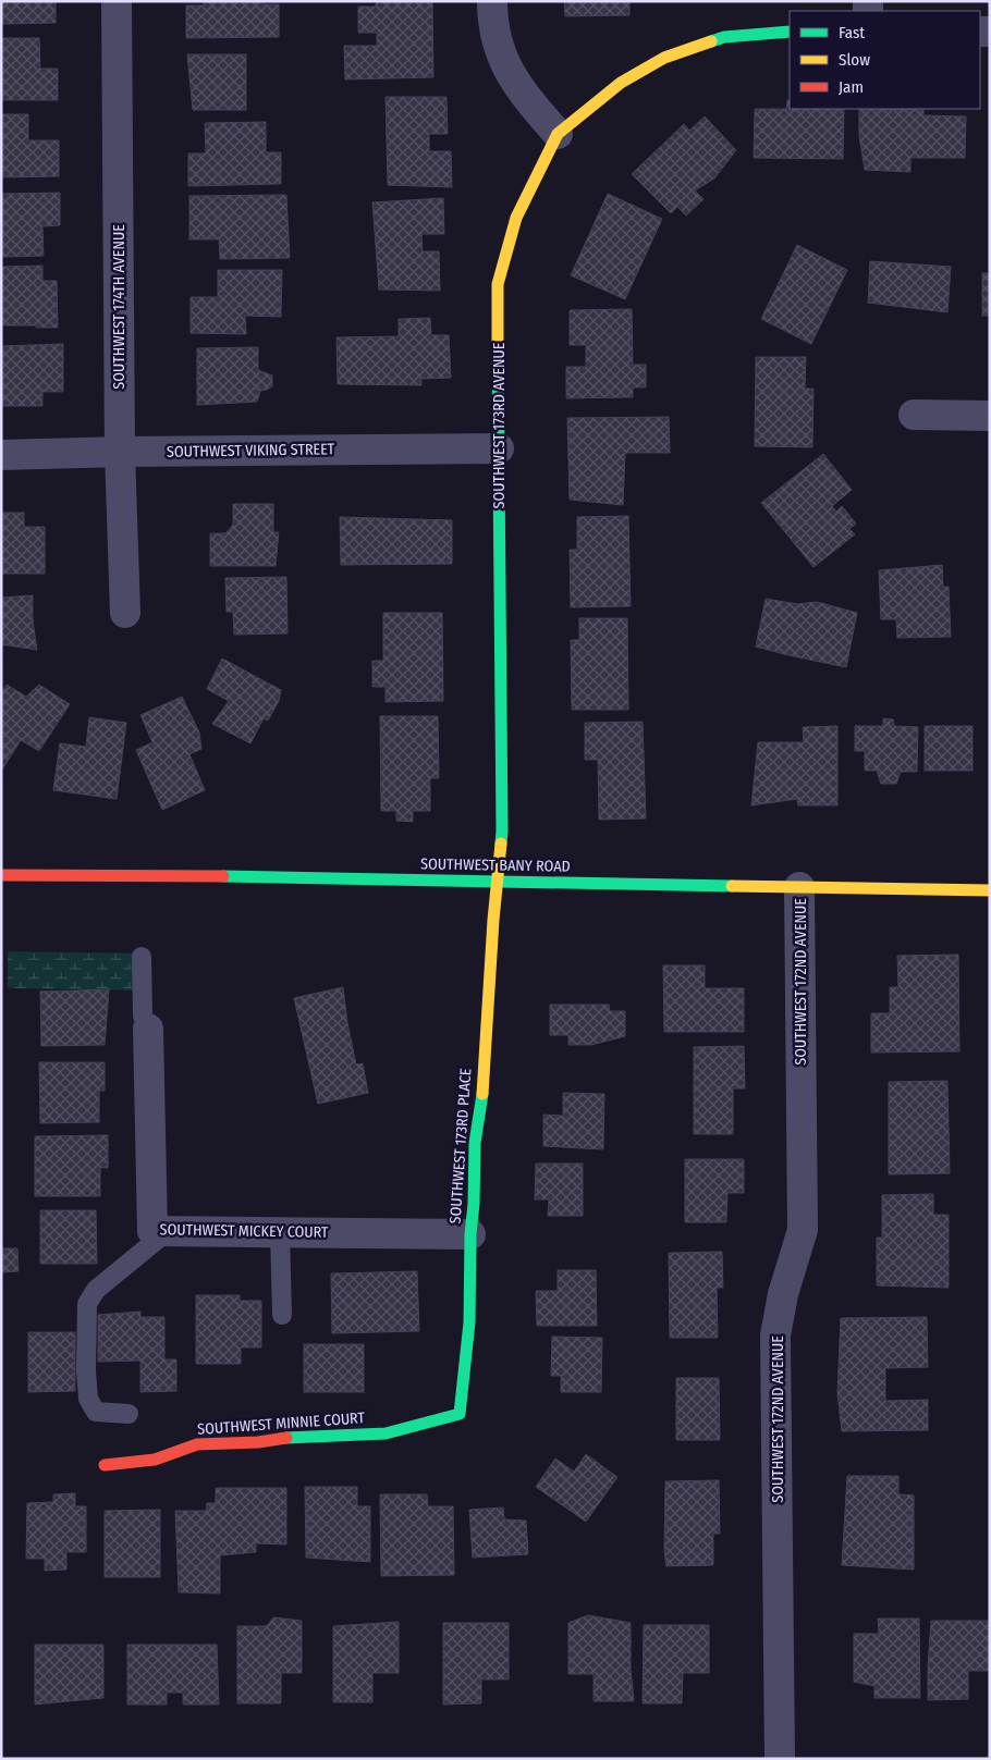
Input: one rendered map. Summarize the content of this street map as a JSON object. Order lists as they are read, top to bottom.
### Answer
{
  "streets": {
    "street": [
      "SOUTHWEST 174TH AVENUE",
      "SOUTHWEST 173RD AVENUE",
      "SOUTHWEST VIKING STREET",
      "SOUTHWEST BANY ROAD",
      "SOUTHWEST 172ND AVENUE",
      "SOUTHWEST 173RD PLACE",
      "SOUTHWEST MICKEY COURT",
      "SOUTHWEST MINNIE COURT"
    ]
  },
  "crossings": [
    ["SOUTHWEST 174TH AVENUE", "SOUTHWEST VIKING STREET"],
    ["SOUTHWEST 173RD AVENUE", "SOUTHWEST VIKING STREET"],
    ["SOUTHWEST 173RD AVENUE", "SOUTHWEST BANY ROAD"],
    ["SOUTHWEST 173RD AVENUE", "SOUTHWEST 173RD PLACE"],
    ["SOUTHWEST BANY ROAD", "SOUTHWEST 172ND AVENUE"],
    ["SOUTHWEST BANY ROAD", "SOUTHWEST 173RD PLACE"],
    ["SOUTHWEST 173RD PLACE", "SOUTHWEST MICKEY COURT"],
    ["SOUTHWEST 173RD PLACE", "SOUTHWEST MINNIE COURT"]
  ],
  "legend": ["Fast", "Slow", "Jam"]
}
